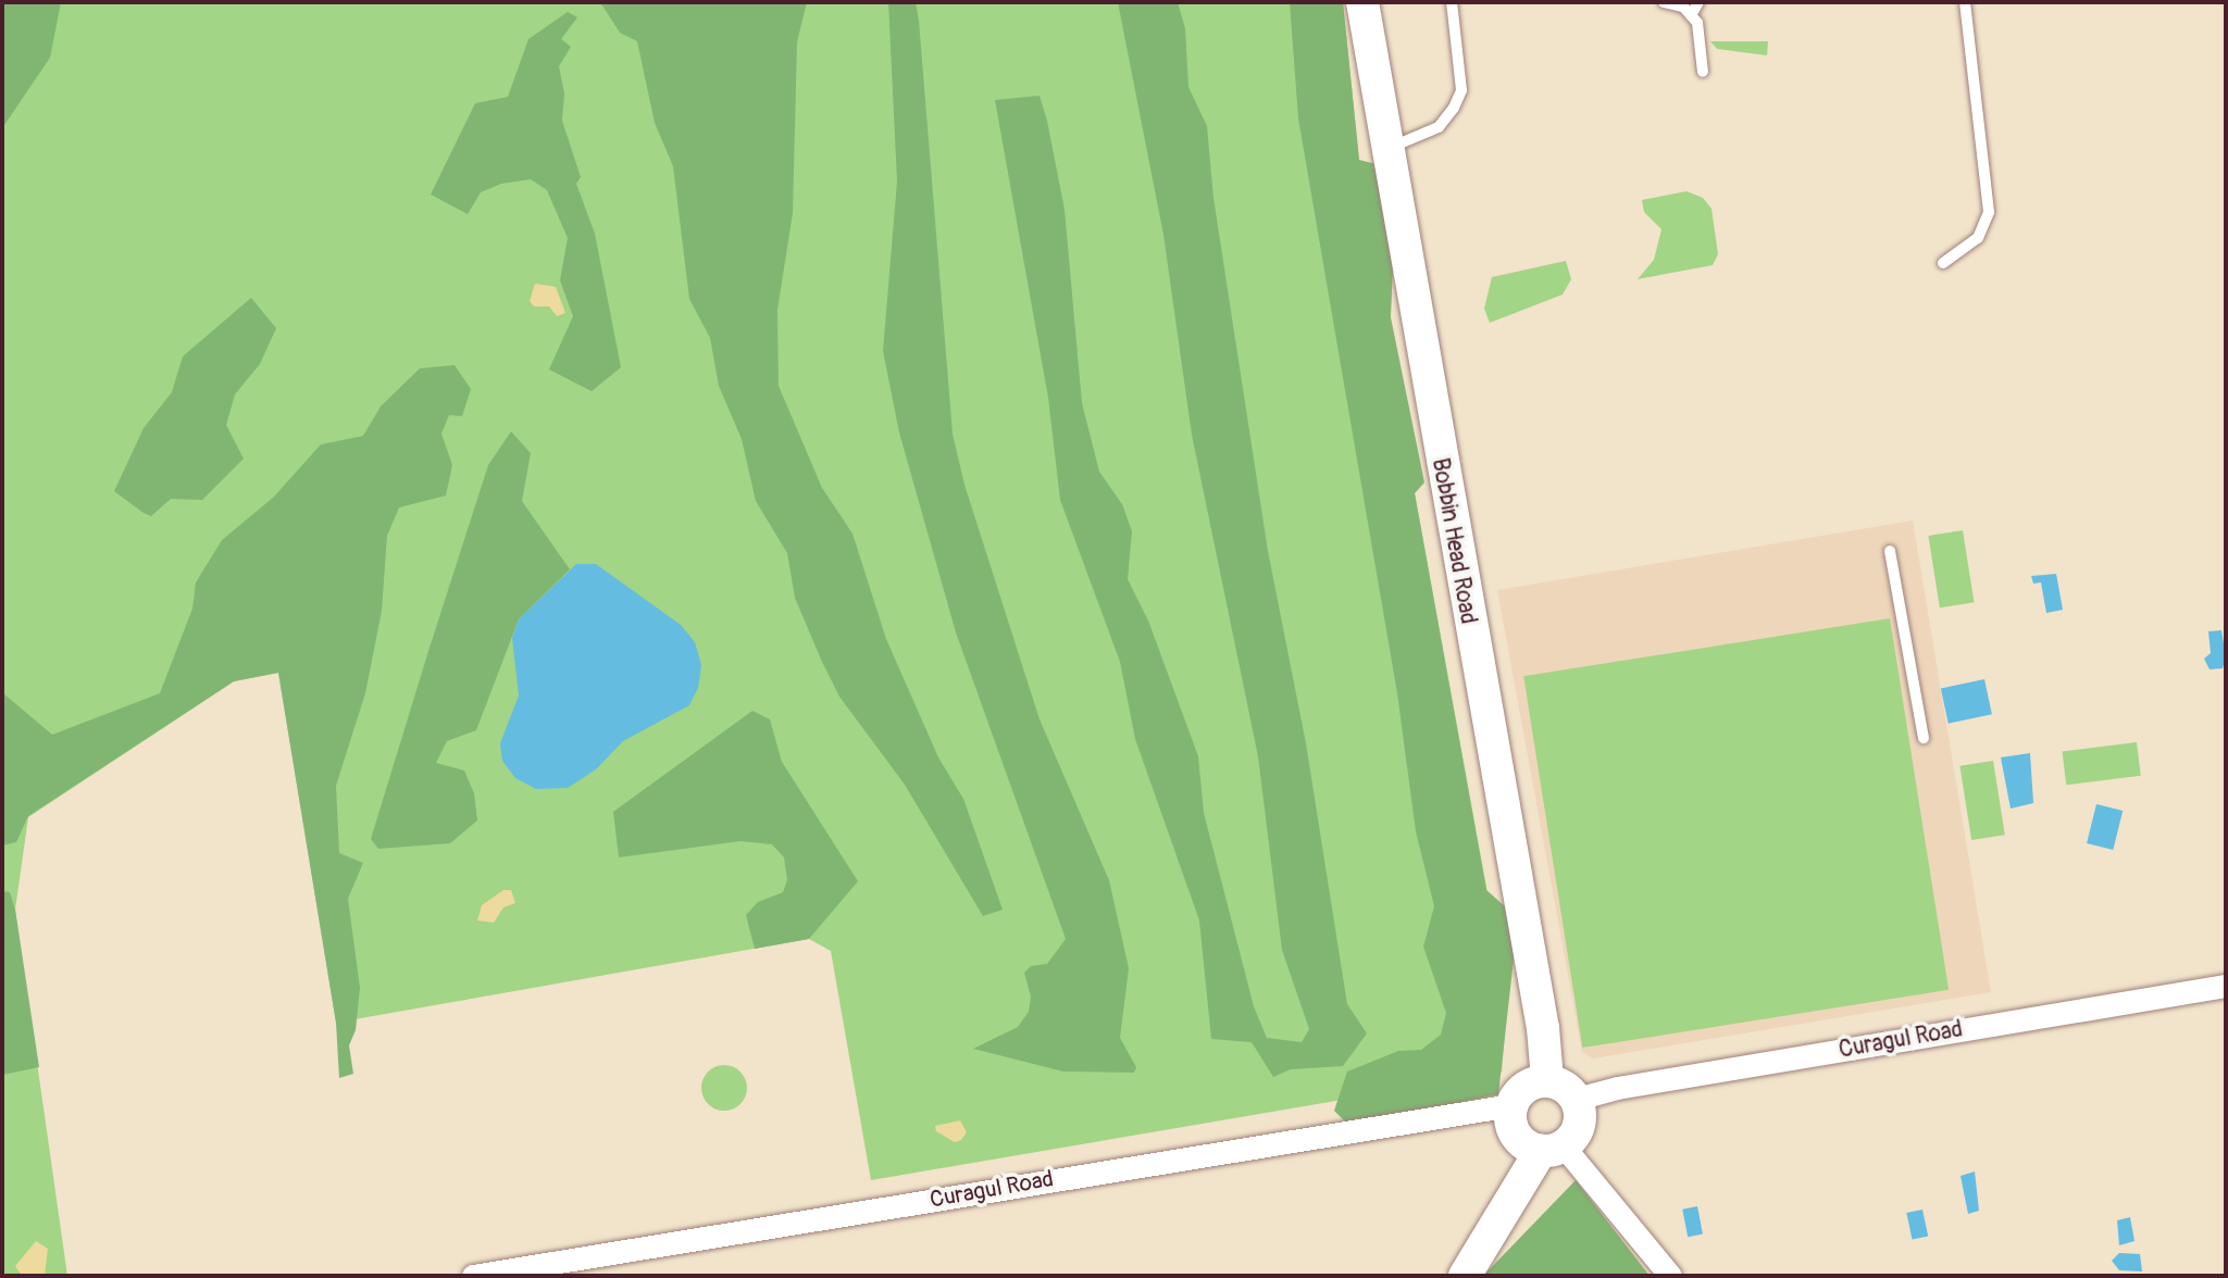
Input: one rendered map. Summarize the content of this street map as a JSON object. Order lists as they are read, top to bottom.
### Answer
{
  "streets": {
    "main road": ["Bobbin Head Road"],
    "street": ["Curagul Road"]
  },
  "crossings": [
    ["Bobbin Head Road", "Curagul Road"]
  ]
}
